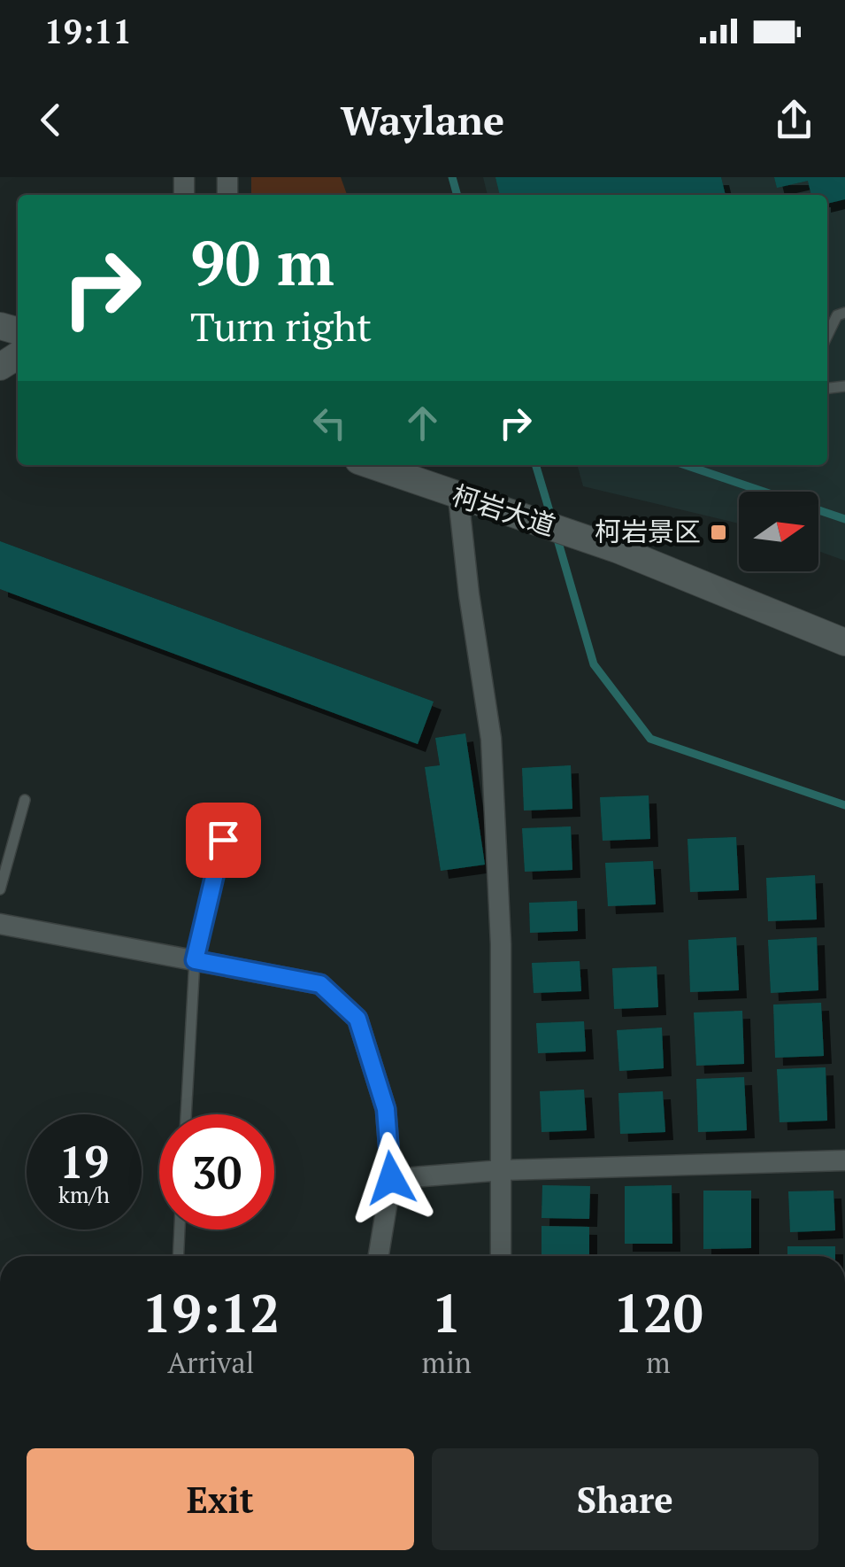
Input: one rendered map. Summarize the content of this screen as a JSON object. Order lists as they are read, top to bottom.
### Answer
{
  "streets": {
    "street": ["柯岩大道"]
  },
  "places": {
    "transit": ["柯岩景区"]
  },
  "north": "right",
  "page": {
    "status": "19:11",
    "header": "Waylane",
    "turn": ["90 m", "Turn right"],
    "speed": "19 km/h",
    "limit": "30",
    "eta": [
      "19:12",
      "Arrival",
      "1",
      "min",
      "120",
      "m"
    ],
    "buttons": ["Exit", "Share"]
  }
}
